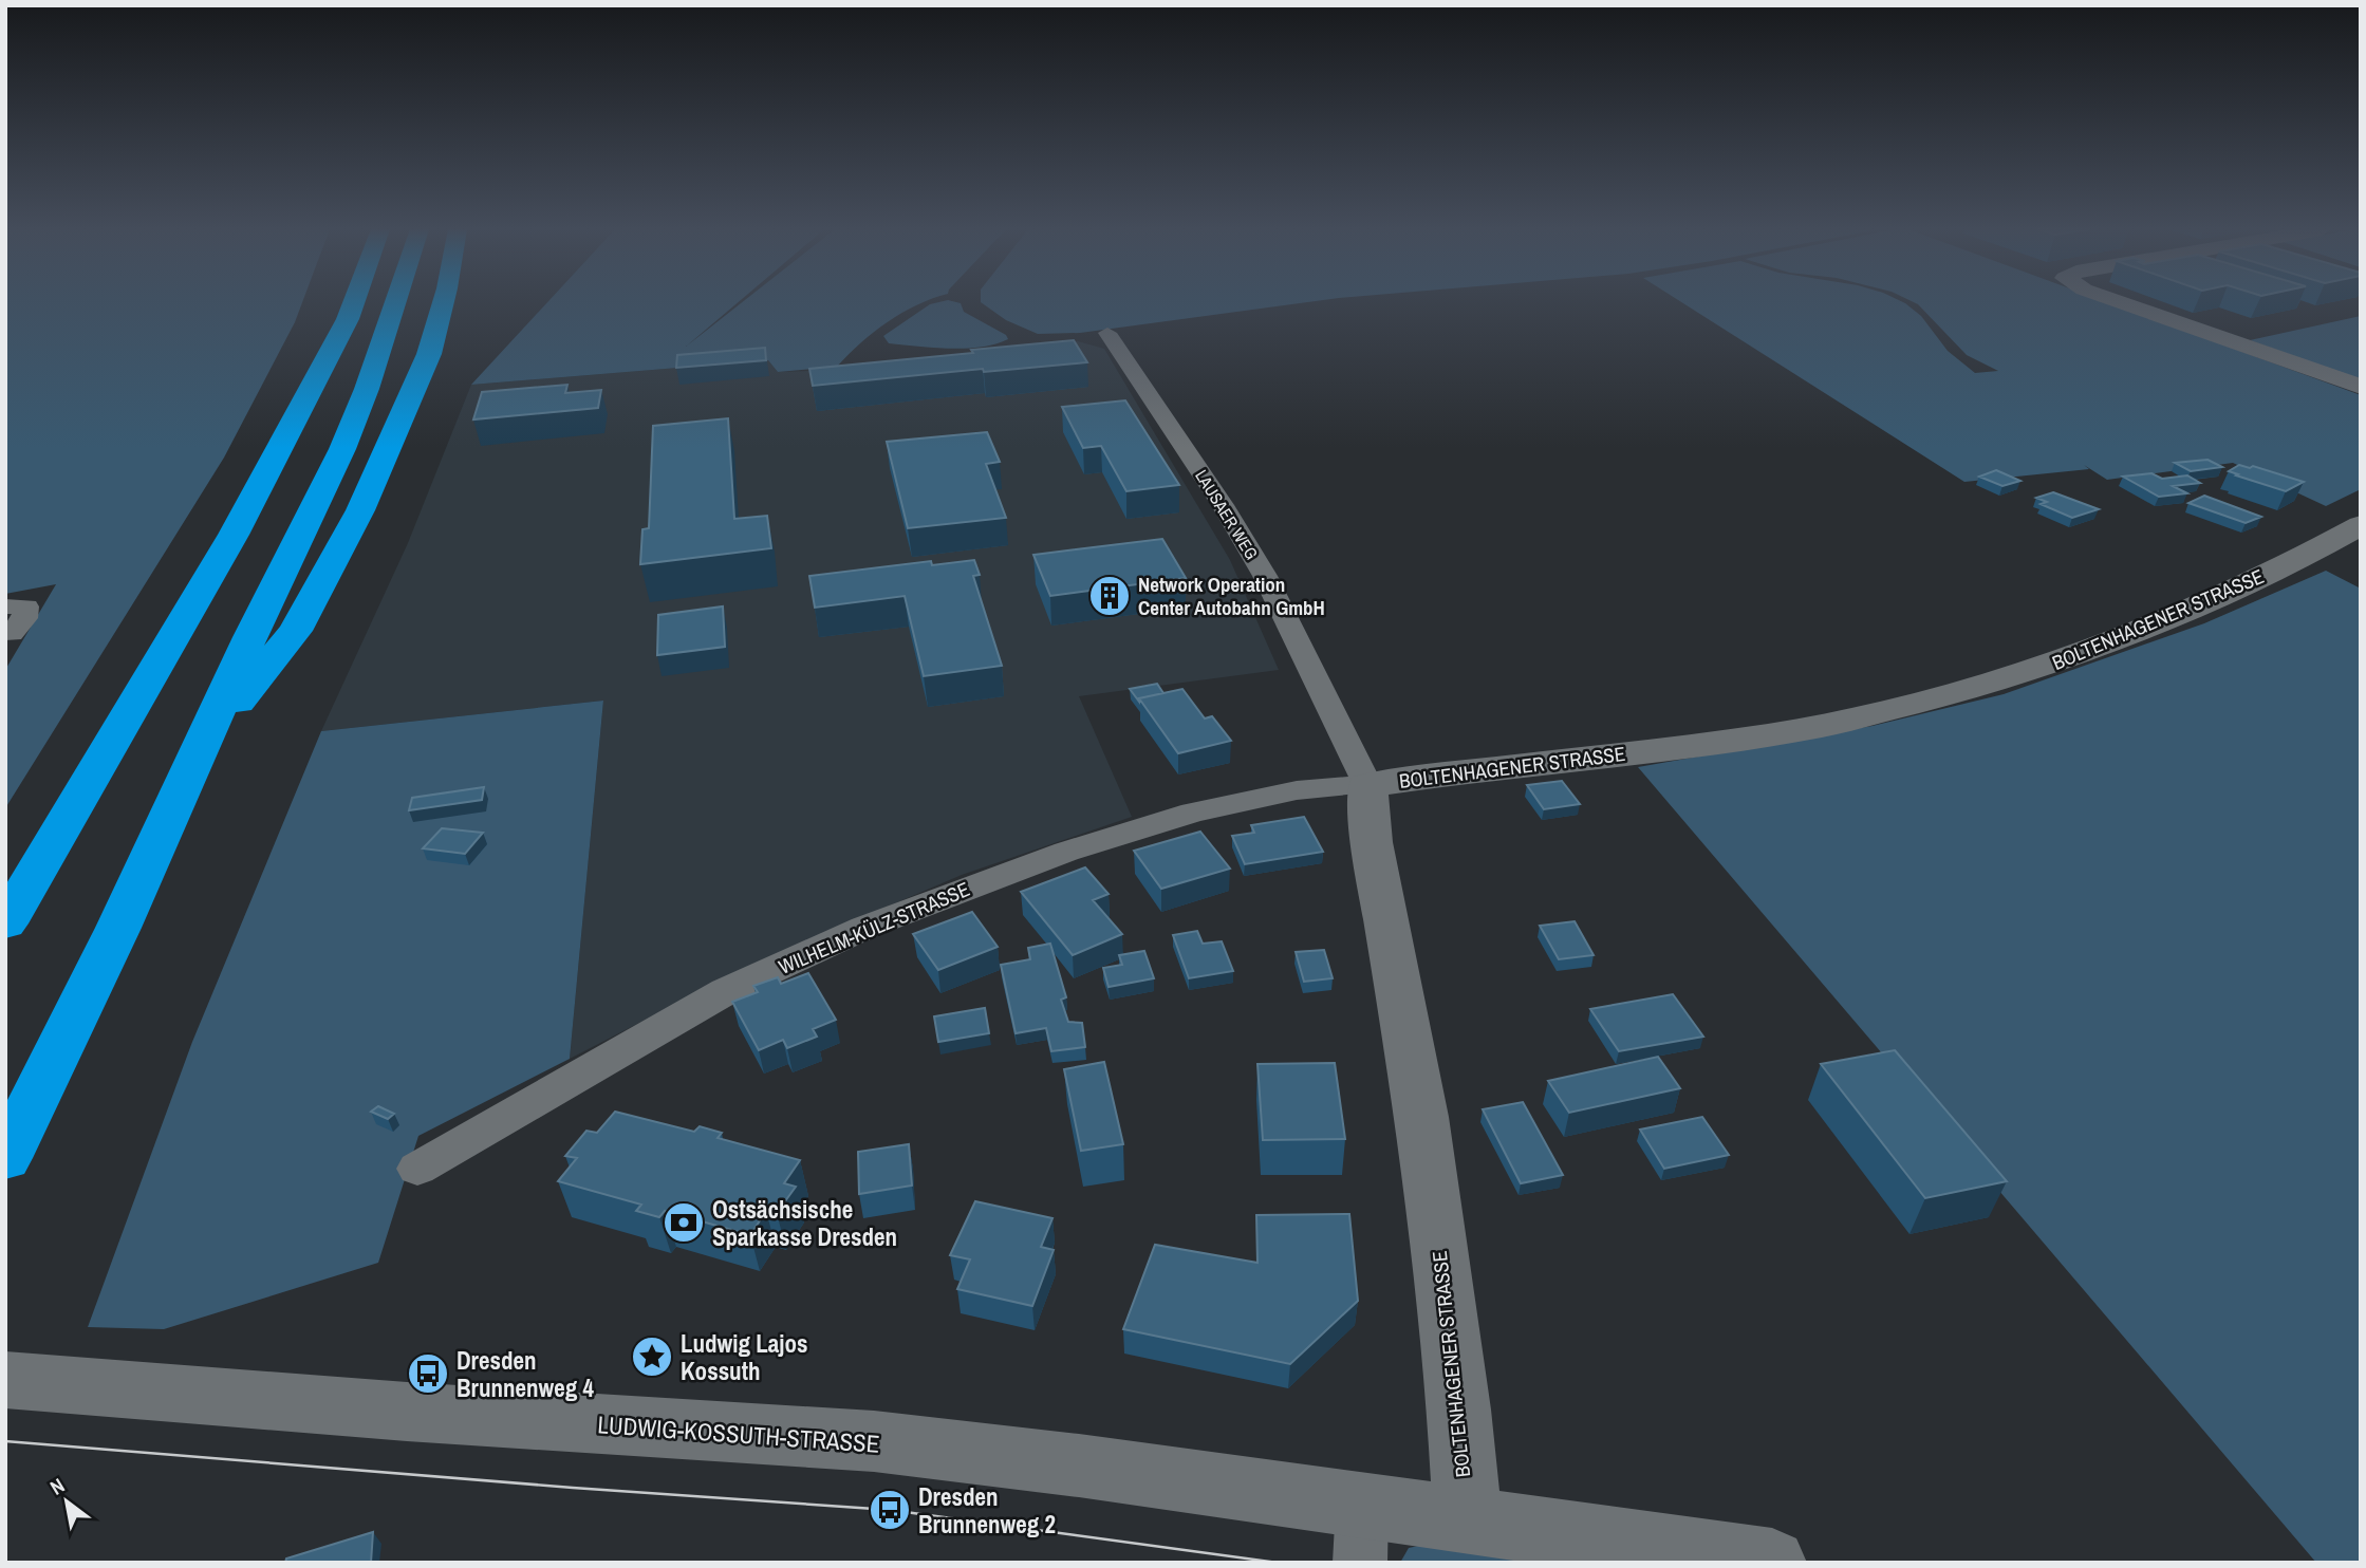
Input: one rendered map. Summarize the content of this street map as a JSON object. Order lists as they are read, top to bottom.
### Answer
{
  "streets": {
    "street": [
      "LAUSAER WEG",
      "BOLTENHAGENER STRASSE",
      "WILHELM-KÜLZ-STRASSE",
      "LUDWIG-KOSSUTH-STRASSE"
    ]
  },
  "crossings": [
    ["LAUSAER WEG", "BOLTENHAGENER STRASSE"],
    ["LAUSAER WEG", "WILHELM-KÜLZ-STRASSE"],
    ["BOLTENHAGENER STRASSE", "WILHELM-KÜLZ-STRASSE"],
    ["BOLTENHAGENER STRASSE", "LUDWIG-KOSSUTH-STRASSE"]
  ],
  "places": {
    "building": ["Network Operation Center Autobahn GmbH"],
    "bank": ["Ostsächsische Sparkasse Dresden"],
    "place": ["Ludwig Lajos Kossuth"],
    "bus stop": ["Dresden Brunnenweg 4", "Dresden Brunnenweg 2"]
  },
  "north": "top left"
}
